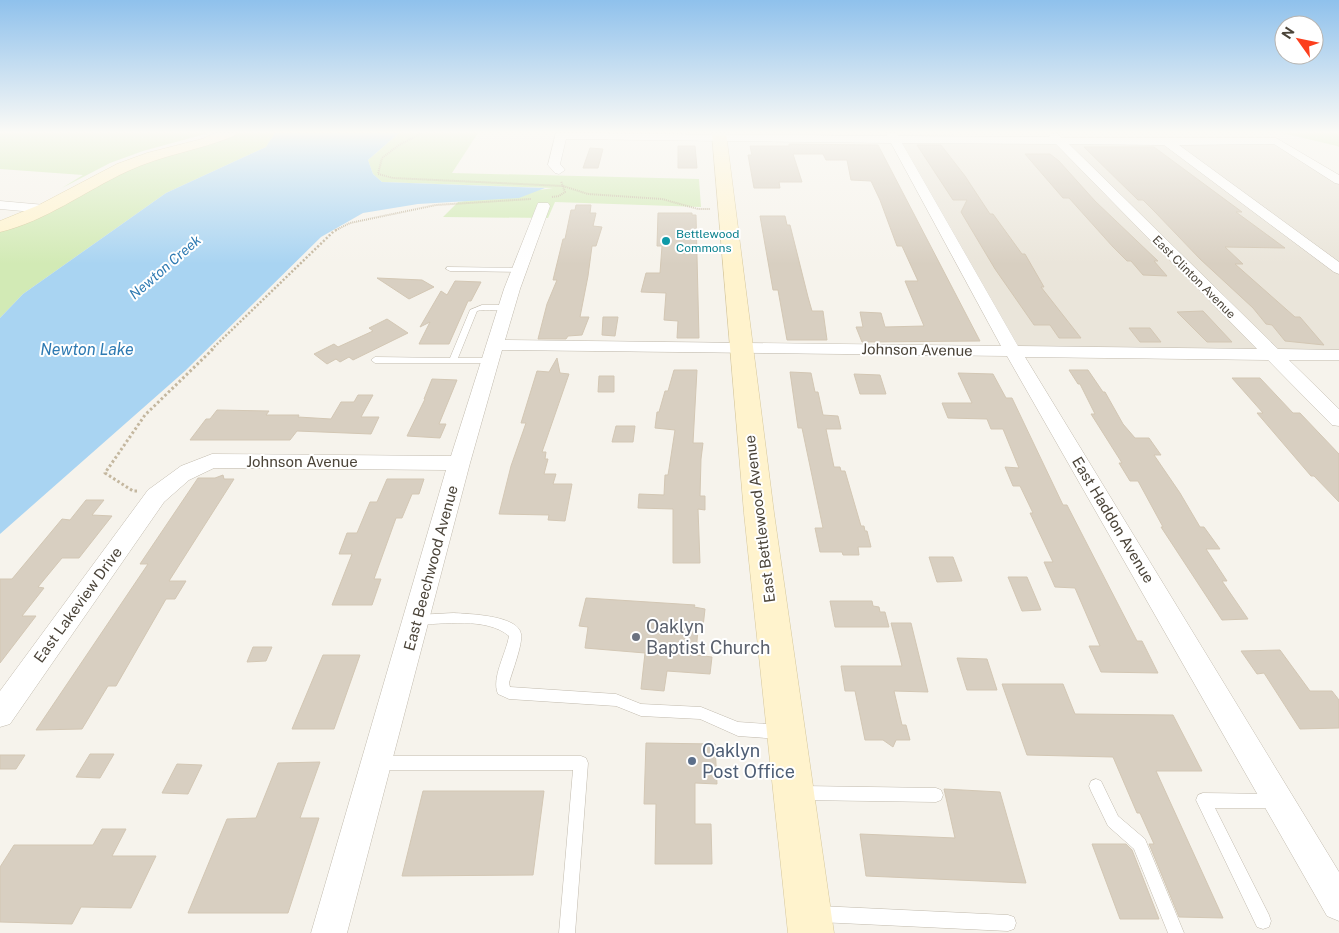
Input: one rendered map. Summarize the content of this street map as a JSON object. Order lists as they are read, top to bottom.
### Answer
{
  "streets": {
    "street": [
      "East Clinton Avenue",
      "Johnson Avenue",
      "East Bettlewood Avenue",
      "East Haddon Avenue",
      "East Beechwood Avenue",
      "East Lakeview Drive"
    ]
  },
  "crossings": [
    ["East Clinton Avenue", "Johnson Avenue"],
    ["Johnson Avenue", "East Bettlewood Avenue"],
    ["Johnson Avenue", "East Haddon Avenue"],
    ["Johnson Avenue", "East Beechwood Avenue"],
    ["Johnson Avenue", "East Lakeview Drive"]
  ],
  "water": ["Newton Creek", "Newton Lake"],
  "places": ["Bettlewood Commons", "Oaklyn Baptist Church", "Oaklyn Post Office"],
  "north": "top left"
}
